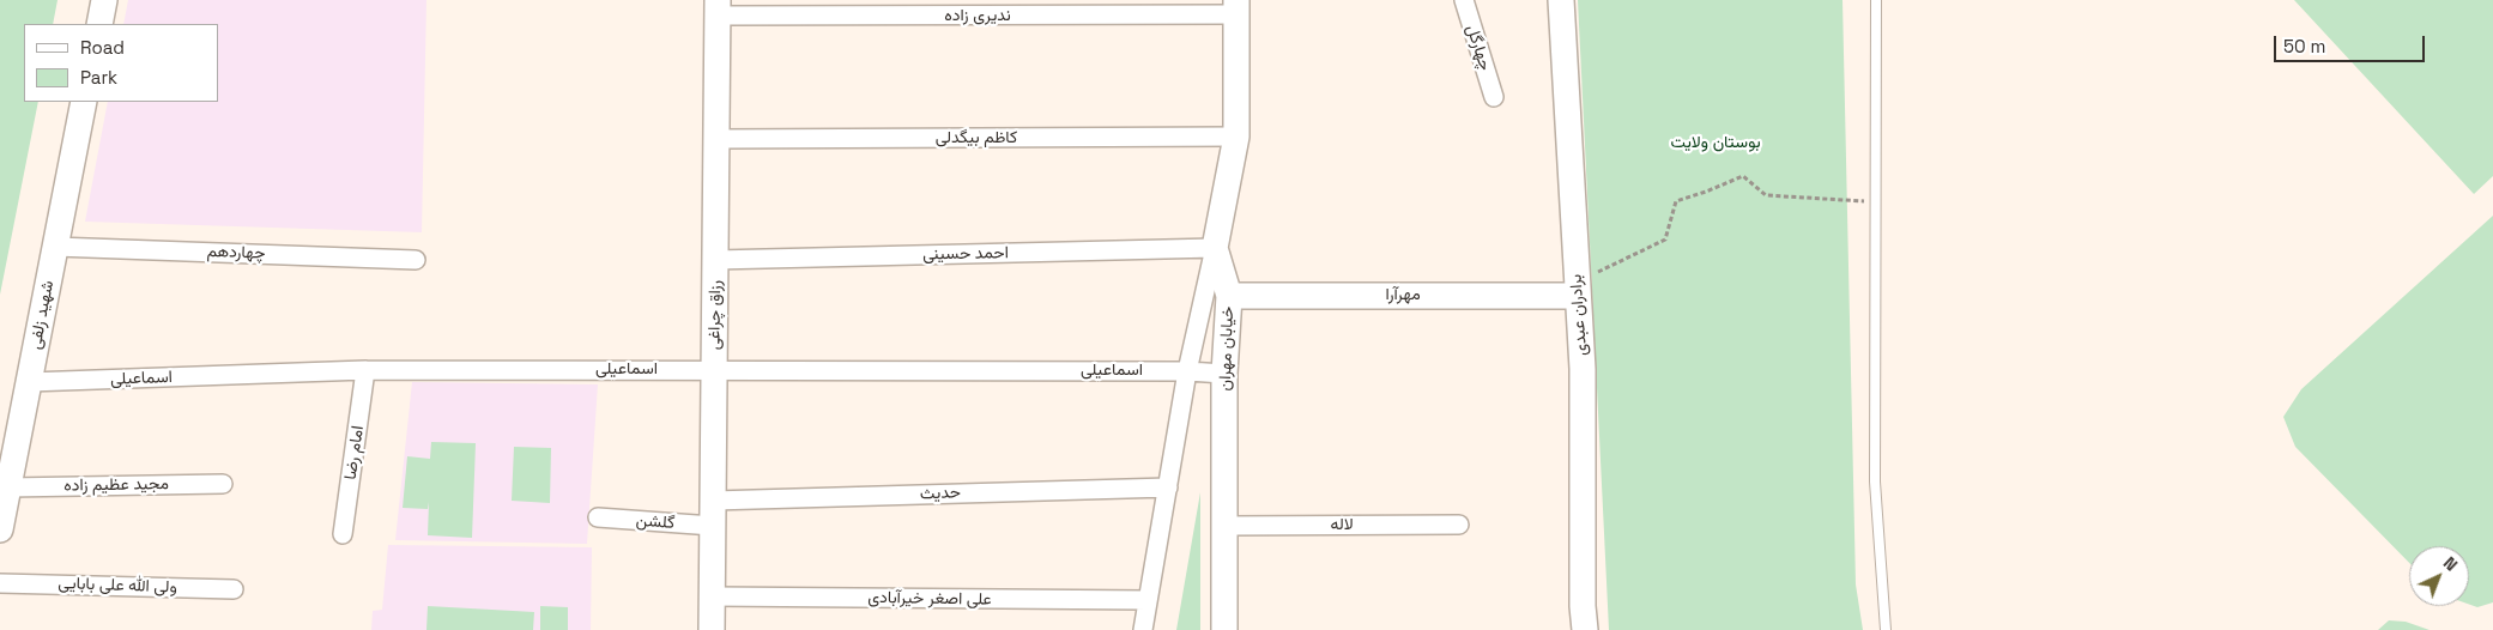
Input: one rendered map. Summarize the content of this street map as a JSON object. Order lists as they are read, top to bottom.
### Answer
{
  "streets": {
    "main road": [
      "مهرآرا",
      "شهید زلفی",
      "رزاق چراغی",
      "برادران عبدی",
      "خیابان مهران"
    ],
    "street": [
      "ندیری زاده",
      "چهارگل",
      "کاظم بیگدلی",
      "چهاردهم",
      "احمد حسینی",
      "اسماعیلی",
      "امام رضا",
      "مجید عظیم زاده",
      "حدیث",
      "گلشن",
      "لاله",
      "ولی الله علی‌ بابایی",
      "علی اصغر خیرآبادی"
    ]
  },
  "crossings": [
    ["ندیری زاده", "رزاق چراغی"],
    ["ندیری زاده", "خیابان مهران"],
    ["کاظم بیگدلی", "رزاق چراغی"],
    ["کاظم بیگدلی", "خیابان مهران"],
    ["چهاردهم", "شهید زلفی"],
    ["احمد حسینی", "رزاق چراغی"],
    ["احمد حسینی", "خیابان مهران"],
    ["مهرآرا", "برادران عبدی"],
    ["مهرآرا", "خیابان مهران"],
    ["شهید زلفی", "اسماعیلی"],
    ["شهید زلفی", "مجید عظیم زاده"],
    ["رزاق چراغی", "اسماعیلی"],
    ["رزاق چراغی", "حدیث"],
    ["رزاق چراغی", "گلشن"],
    ["رزاق چراغی", "علی اصغر خیرآبادی"],
    ["خیابان مهران", "اسماعیلی"],
    ["خیابان مهران", "لاله"],
    ["اسماعیلی", "امام رضا"]
  ],
  "parks": ["بوستان ولایت"],
  "legend": ["Road", "Park"],
  "scale_bar": "50 m",
  "north": "top right"
}
